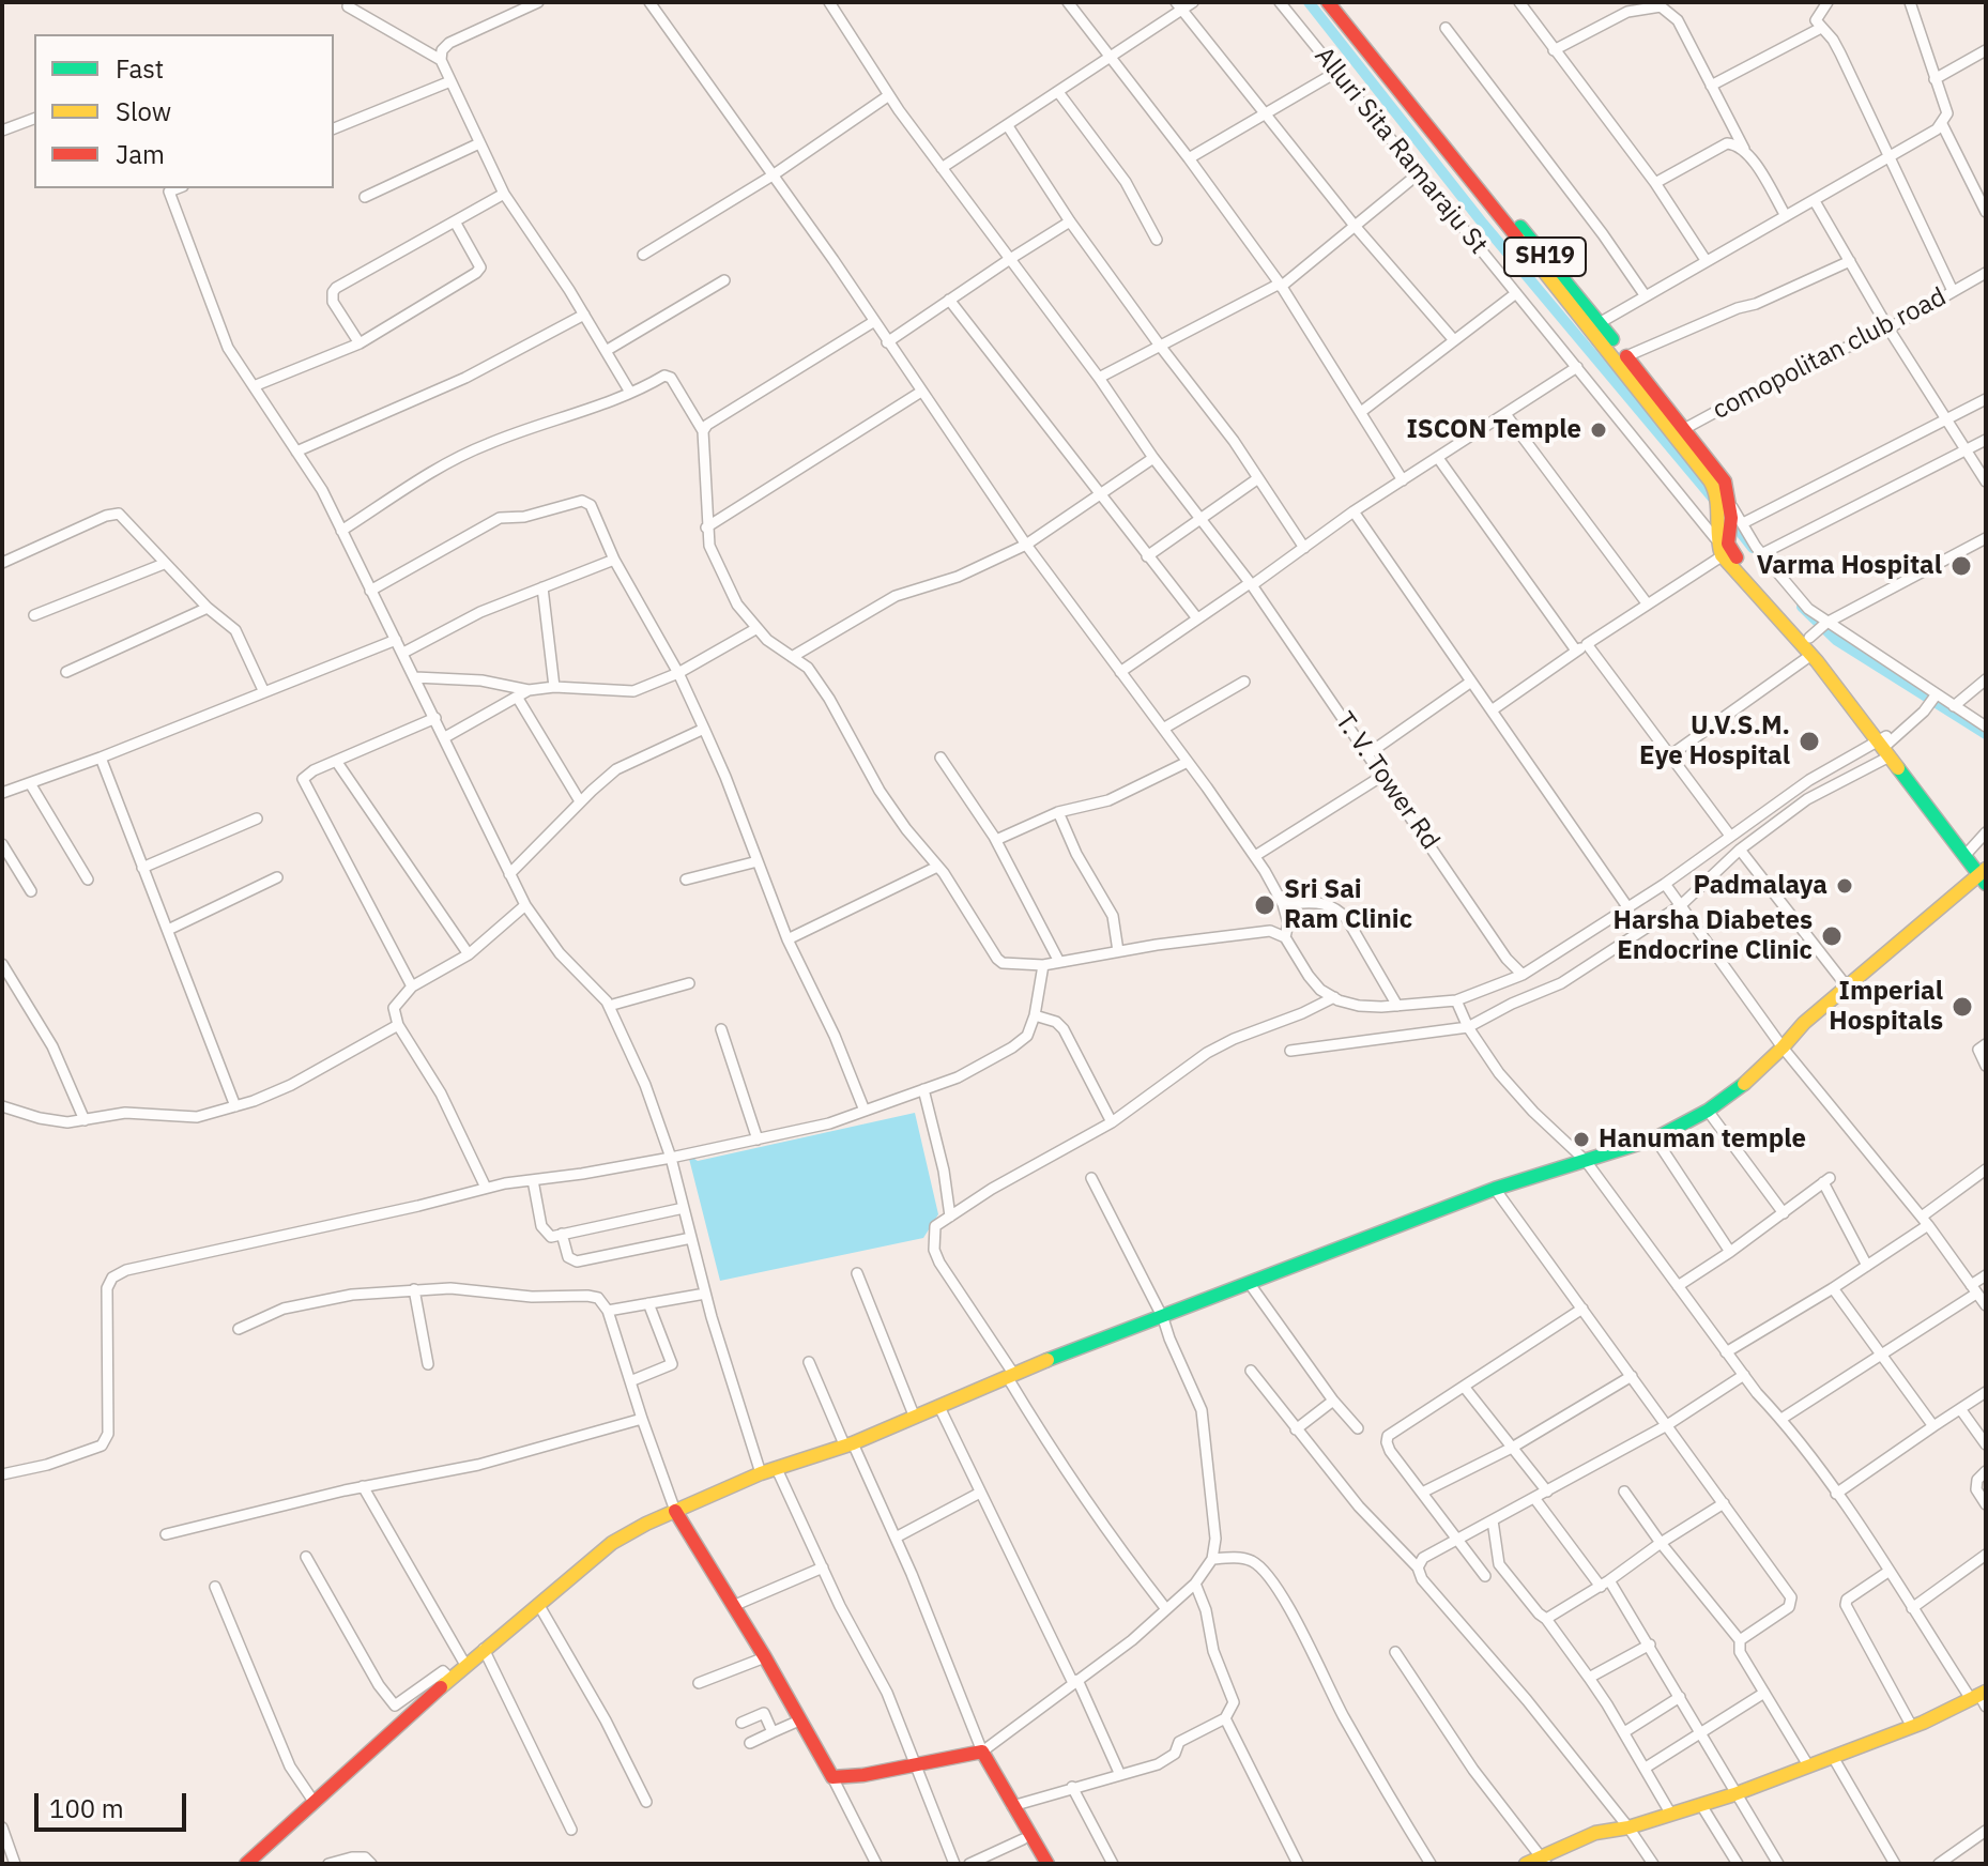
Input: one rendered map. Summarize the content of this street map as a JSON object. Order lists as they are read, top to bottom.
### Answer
{
  "streets": {
    "main road": ["SH19"],
    "street": ["Alluri Sita Ramaraju St", "comopolitan club road", "T. V. Tower Rd"]
  },
  "crossings": [
    ["Alluri Sita Ramaraju St", "SH19"],
    ["SH19", "comopolitan club road"]
  ],
  "places": [
    "ISCON Temple",
    "Varma Hospital",
    "U.V.S.M. Eye Hospital",
    "Padmalaya",
    "Sri Sai Ram Clinic",
    "Harsha Diabetes Endocrine Clinic",
    "Imperial Hospitals",
    "Hanuman temple"
  ],
  "legend": ["Fast", "Slow", "Jam"],
  "scale_bar": "100 m"
}
